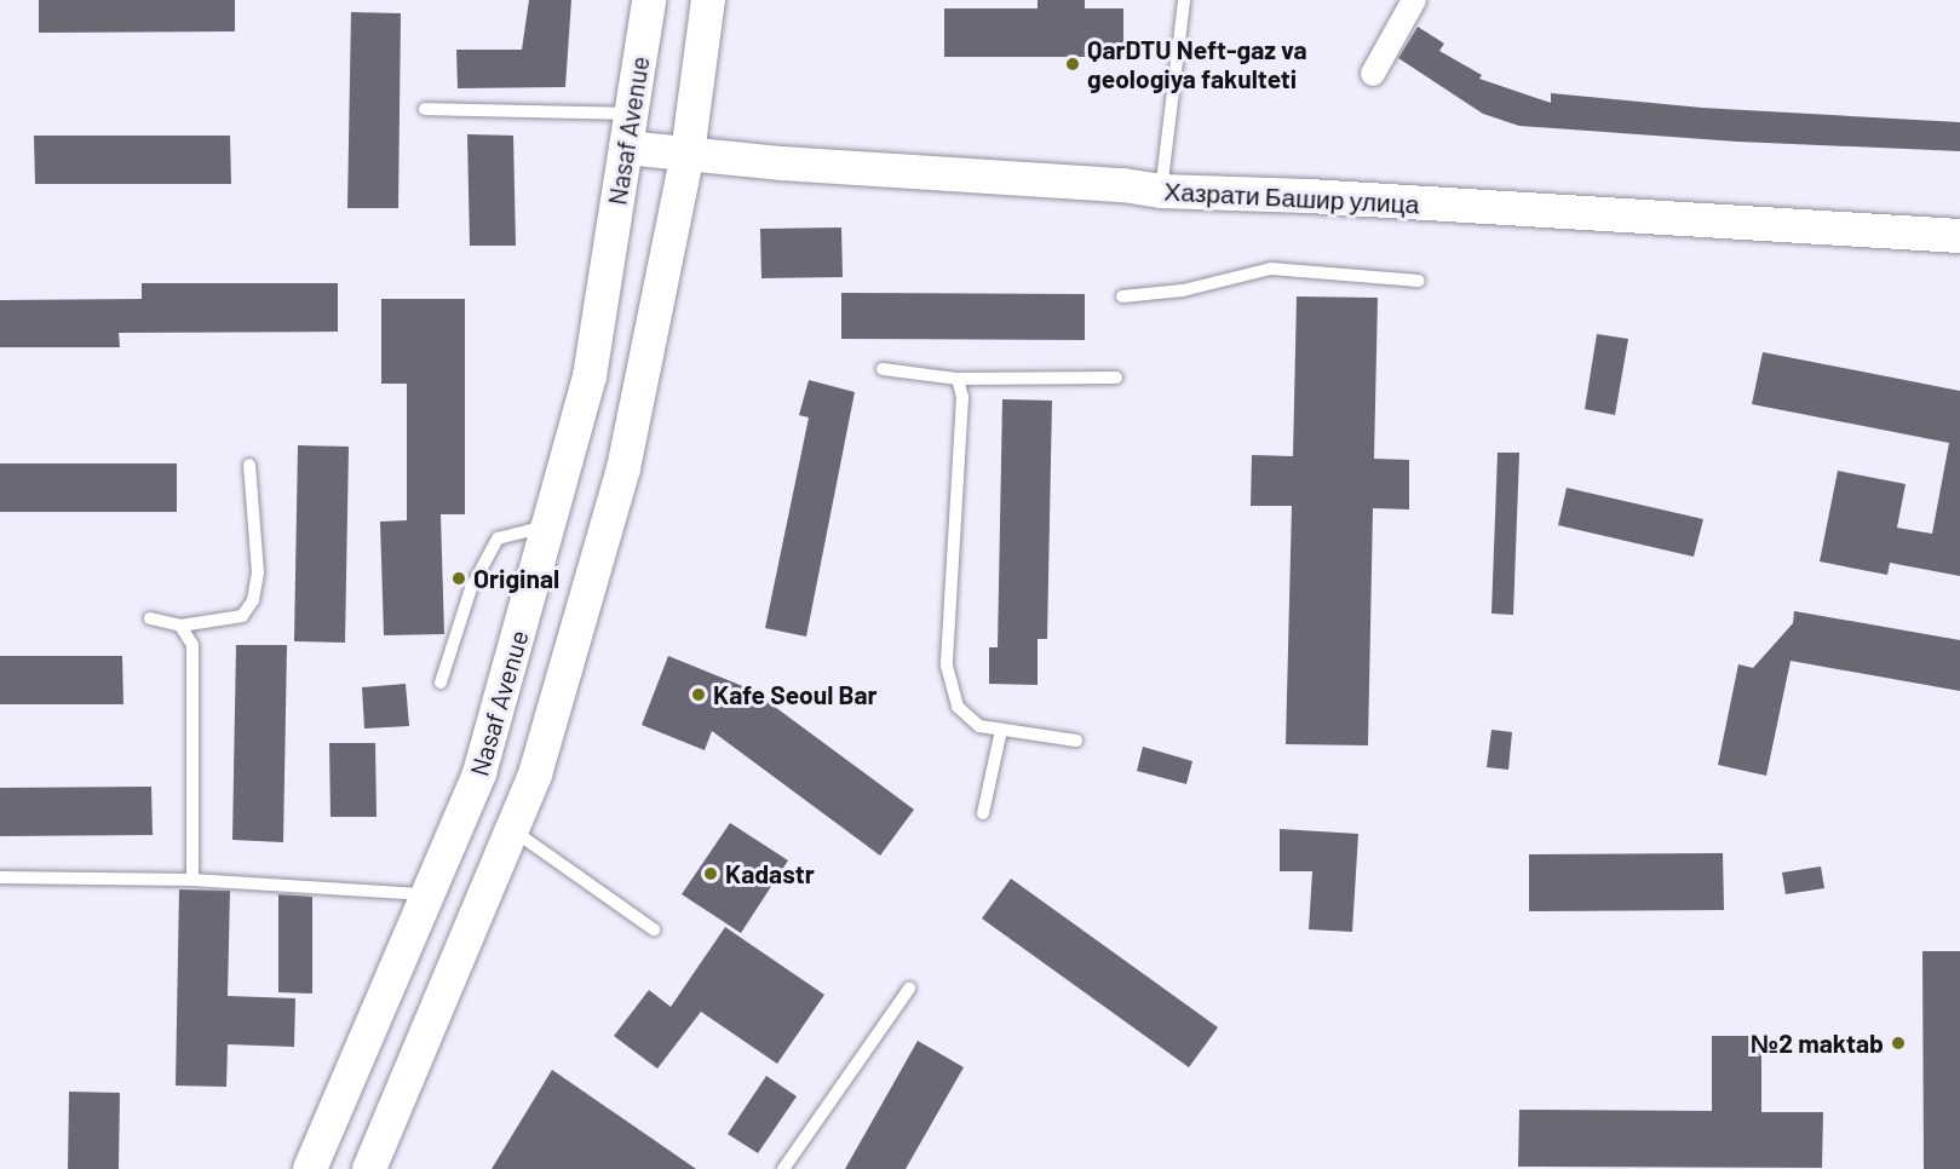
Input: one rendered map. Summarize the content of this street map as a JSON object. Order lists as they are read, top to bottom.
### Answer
{
  "streets": {
    "main road": ["Nasaf Avenue", "Хазрати Башир улица"]
  },
  "crossings": [
    ["Nasaf Avenue", "Хазрати Башир улица"]
  ],
  "places": [
    "QarDTU Neft-gaz va geologiya fakulteti",
    "Original",
    "Kafe Seoul Bar",
    "Kadastr",
    "№2 maktab"
  ]
}
